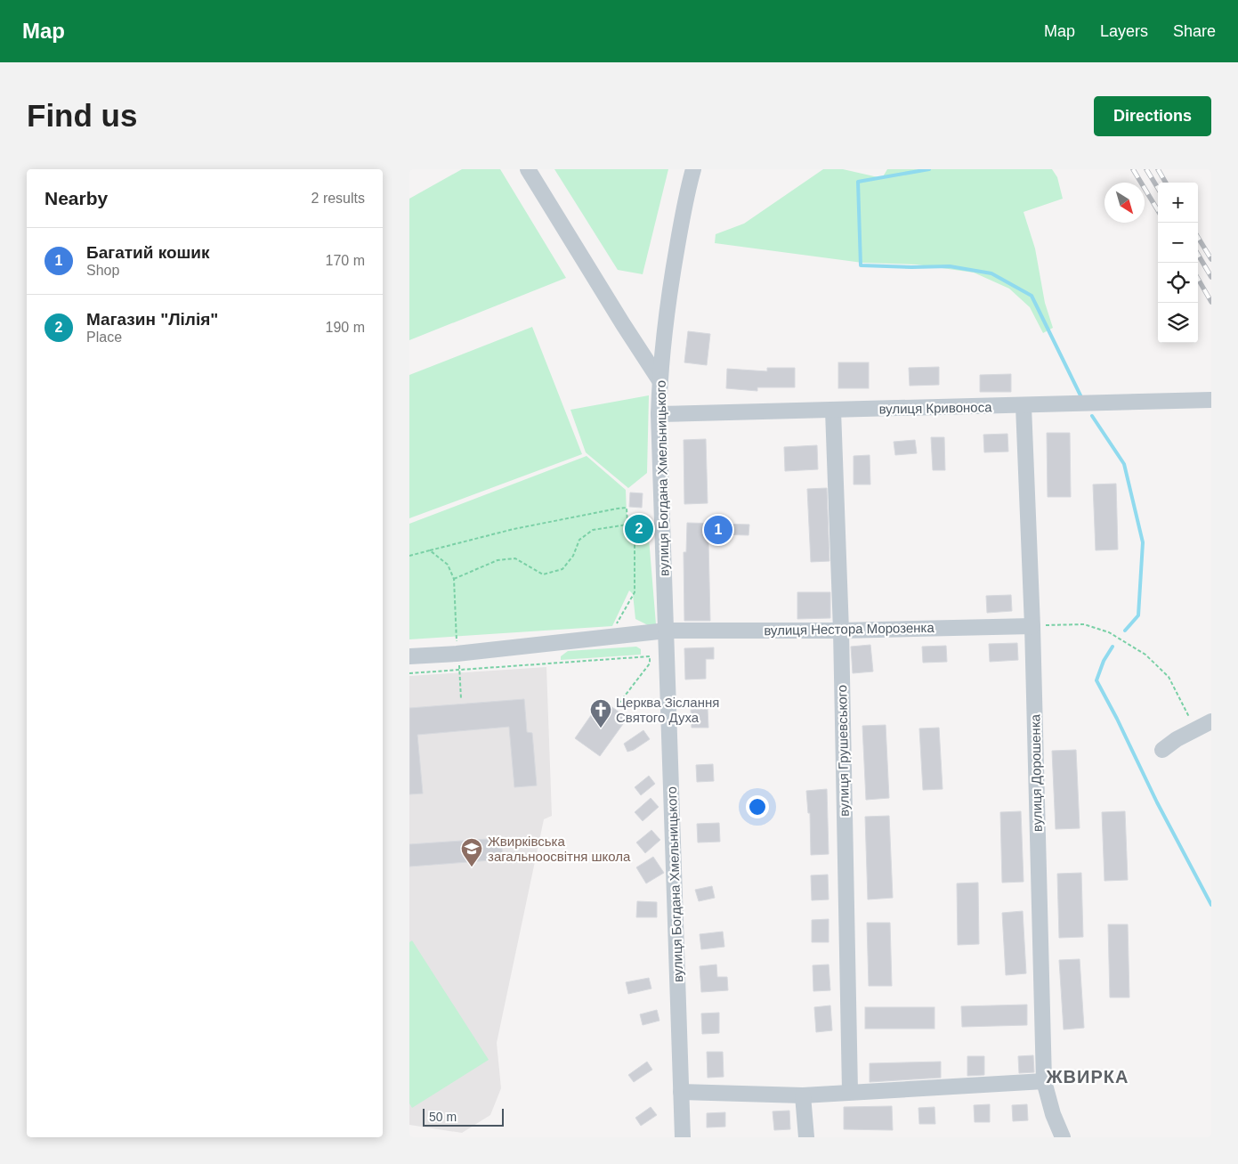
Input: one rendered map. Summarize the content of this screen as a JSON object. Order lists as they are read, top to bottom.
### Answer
{
  "streets": {
    "street": [
      "вулиця Кривоноса",
      "вулиця Богдана Хмельницького",
      "вулиця Нестора Морозенка",
      "вулиця Грушевського",
      "вулиця Дорошенка"
    ]
  },
  "crossings": [
    ["вулиця Кривоноса", "вулиця Богдана Хмельницького"],
    ["вулиця Кривоноса", "вулиця Грушевського"],
    ["вулиця Кривоноса", "вулиця Дорошенка"],
    ["вулиця Богдана Хмельницького", "вулиця Нестора Морозенка"],
    ["вулиця Нестора Морозенка", "вулиця Грушевського"],
    ["вулиця Нестора Морозенка", "вулиця Дорошенка"]
  ],
  "districts": ["ЖВИРКА"],
  "places": {
    "church": ["Церква Зіслання Святого Духа"],
    "school or university": ["Жвирківська загальноосвітня школа"]
  },
  "scale_bar": "50 m",
  "north": "bottom right",
  "page": {
    "header": "Map",
    "nav": ["Map", "Layers", "Share"],
    "buttons": "Directions",
    "title": "Find us",
    "heading": ["Nearby", "2 results"],
    "map_buttons": ["+", "−"],
    "list": [
      {
        "mark": "1",
        "name": "Багатий кошик",
        "note": "Shop",
        "value": "170 m"
      },
      {
        "mark": "2",
        "name": "Магазин \"Лілія\"",
        "note": "Place",
        "value": "190 m"
      }
    ],
    "pins": ["2", "1"],
    "scale": "50 m"
  }
}
